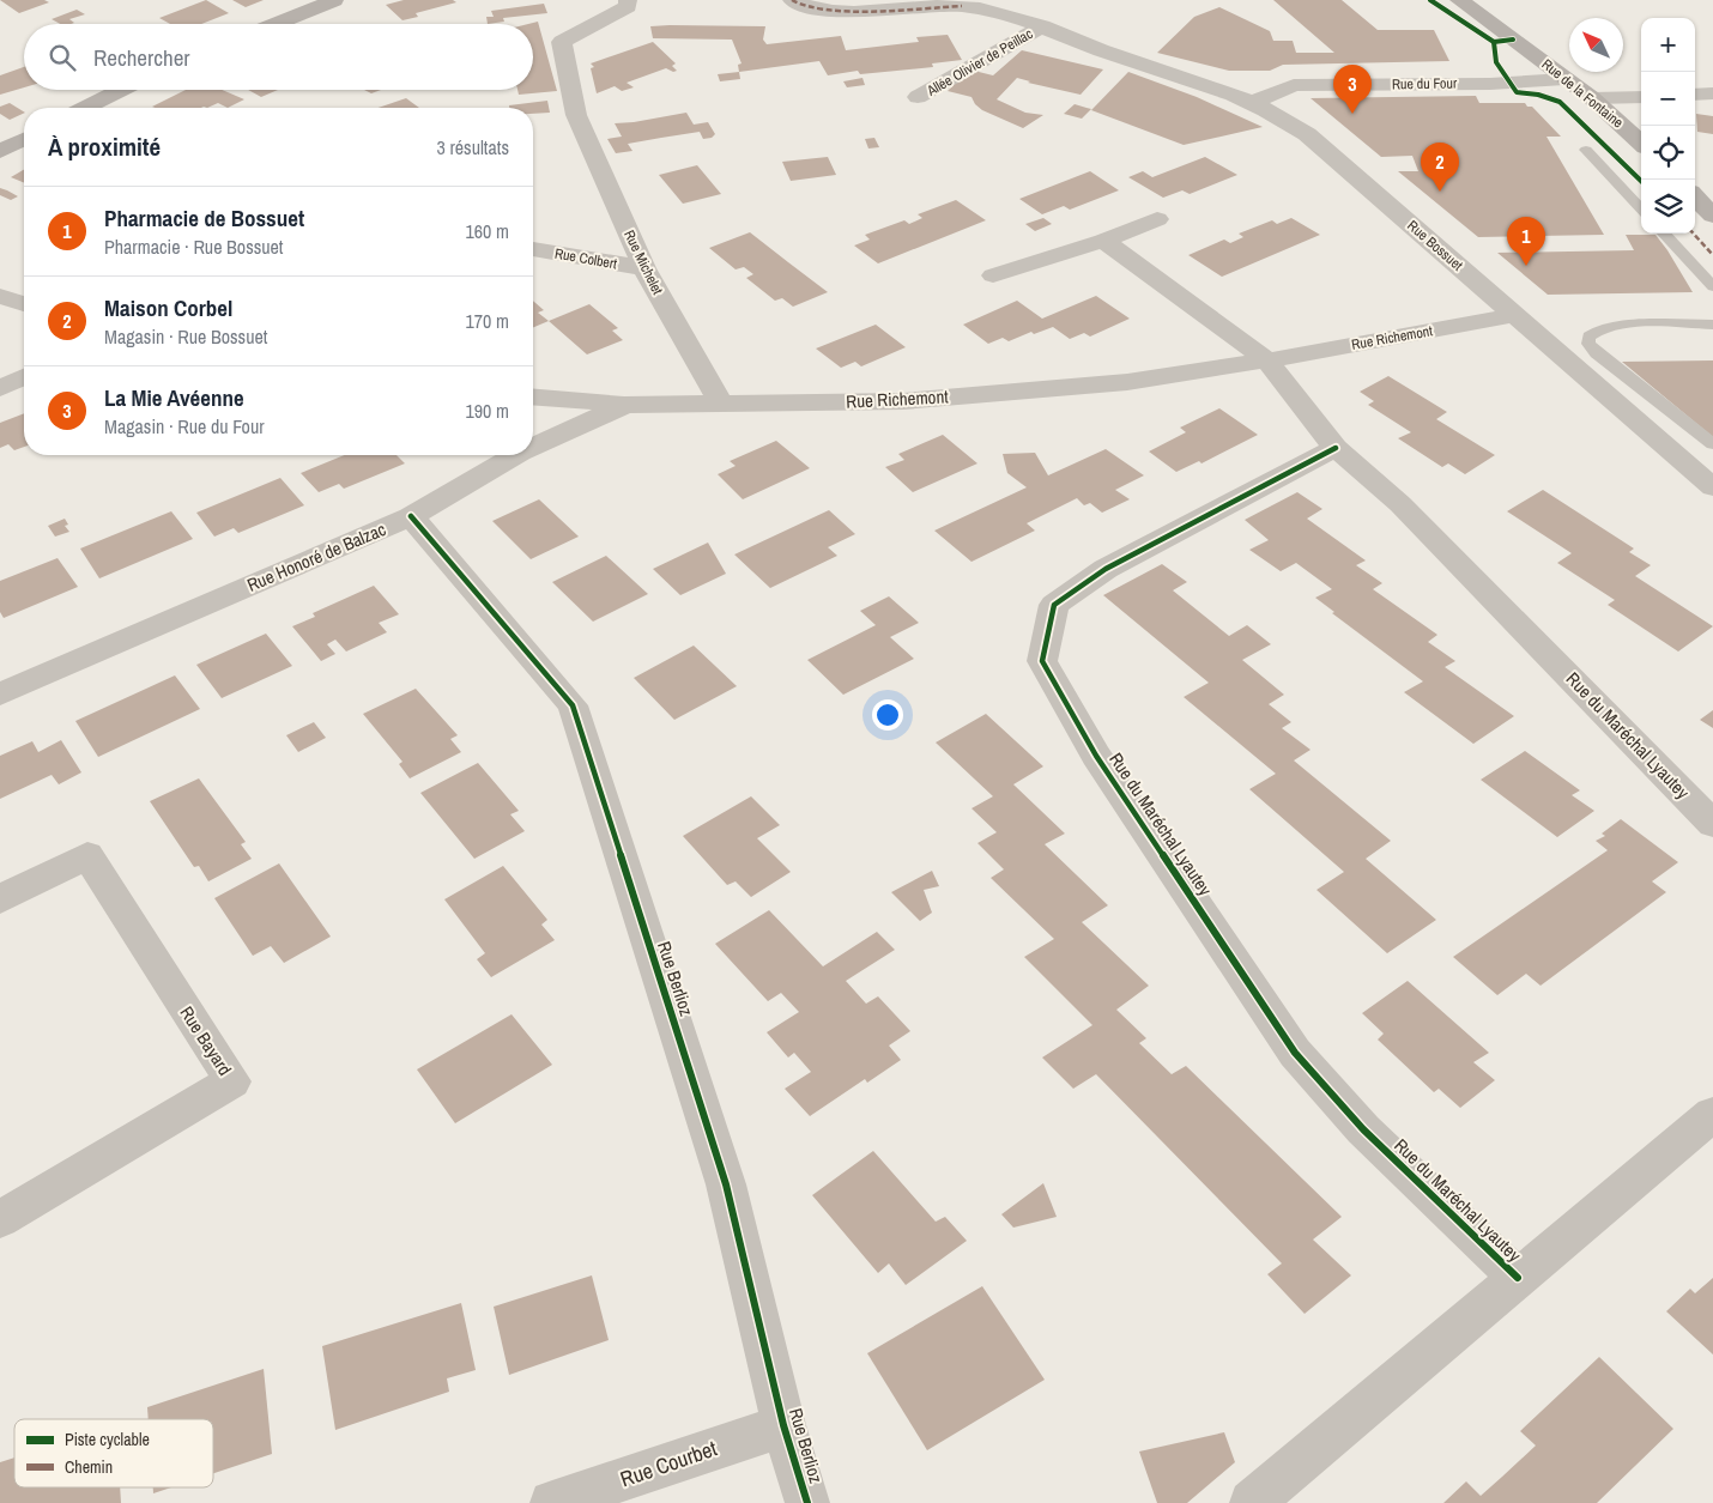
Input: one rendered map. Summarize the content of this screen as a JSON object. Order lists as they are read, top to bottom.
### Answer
{
  "streets": {
    "main road": ["Rue de la Fontaine"],
    "street": [
      "Allée Olivier de Peillac",
      "Rue du Four",
      "Rue Bossuet",
      "Rue Colbert",
      "Rue Michelet",
      "Rue Richemont",
      "Rue Honoré de Balzac",
      "Rue du Maréchal Lyautey",
      "Rue Berlioz",
      "Rue Bayard",
      "Rue Courbet"
    ]
  },
  "crossings": [
    ["Allée Olivier de Peillac", "Rue Bossuet"],
    ["Rue du Four", "Rue de la Fontaine"],
    ["Rue du Four", "Rue Bossuet"],
    ["Rue Bossuet", "Rue Richemont"],
    ["Rue Colbert", "Rue Michelet"],
    ["Rue Michelet", "Rue Richemont"],
    ["Rue Richemont", "Rue Honoré de Balzac"],
    ["Rue Richemont", "Rue du Maréchal Lyautey"],
    ["Rue Honoré de Balzac", "Rue Berlioz"],
    ["Rue Berlioz", "Rue Courbet"]
  ],
  "legend": ["Piste cyclable", "Chemin"],
  "north": "top left",
  "page": {
    "map_buttons": ["+", "−"],
    "search": "Rechercher",
    "pins": ["3", "2", "1"],
    "heading": ["À proximité", "3 résultats"],
    "list": [
      {
        "mark": "1",
        "name": "Pharmacie de Bossuet",
        "note": "Pharmacie · Rue Bossuet",
        "value": "160 m"
      },
      {
        "mark": "2",
        "name": "Maison Corbel",
        "note": "Magasin · Rue Bossuet",
        "value": "170 m"
      },
      {
        "mark": "3",
        "name": "La Mie Avéenne",
        "note": "Magasin · Rue du Four",
        "value": "190 m"
      }
    ]
  }
}
